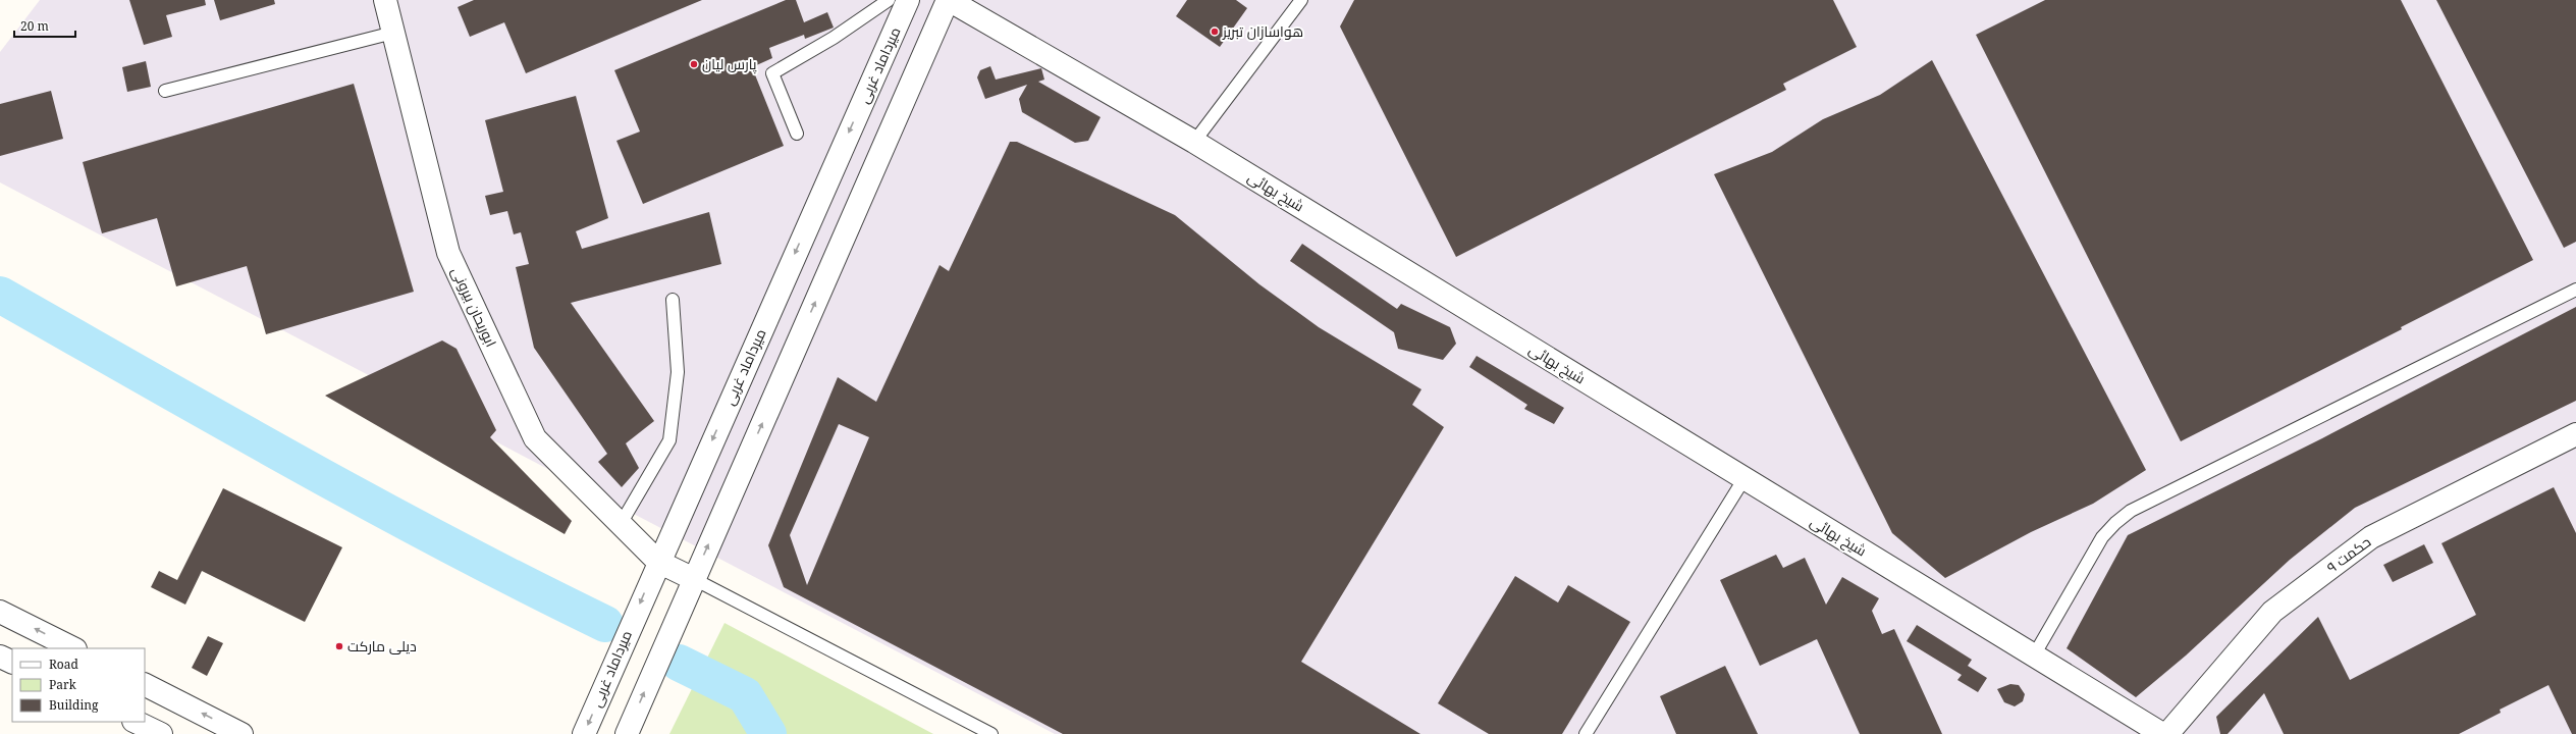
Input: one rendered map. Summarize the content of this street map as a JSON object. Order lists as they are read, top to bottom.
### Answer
{
  "streets": {
    "street": [
      "میرداماد غربی",
      "شیخ بهائی",
      "ابوریحان بیرونی",
      "حکمت ۹"
    ]
  },
  "crossings": [
    ["میرداماد غربی", "ابوریحان بیرونی"]
  ],
  "places": ["هواسازان تبریز", "پارس لیان", "دیلی مارکت"],
  "legend": ["Road", "Park", "Building"],
  "scale_bar": "20 m"
}
